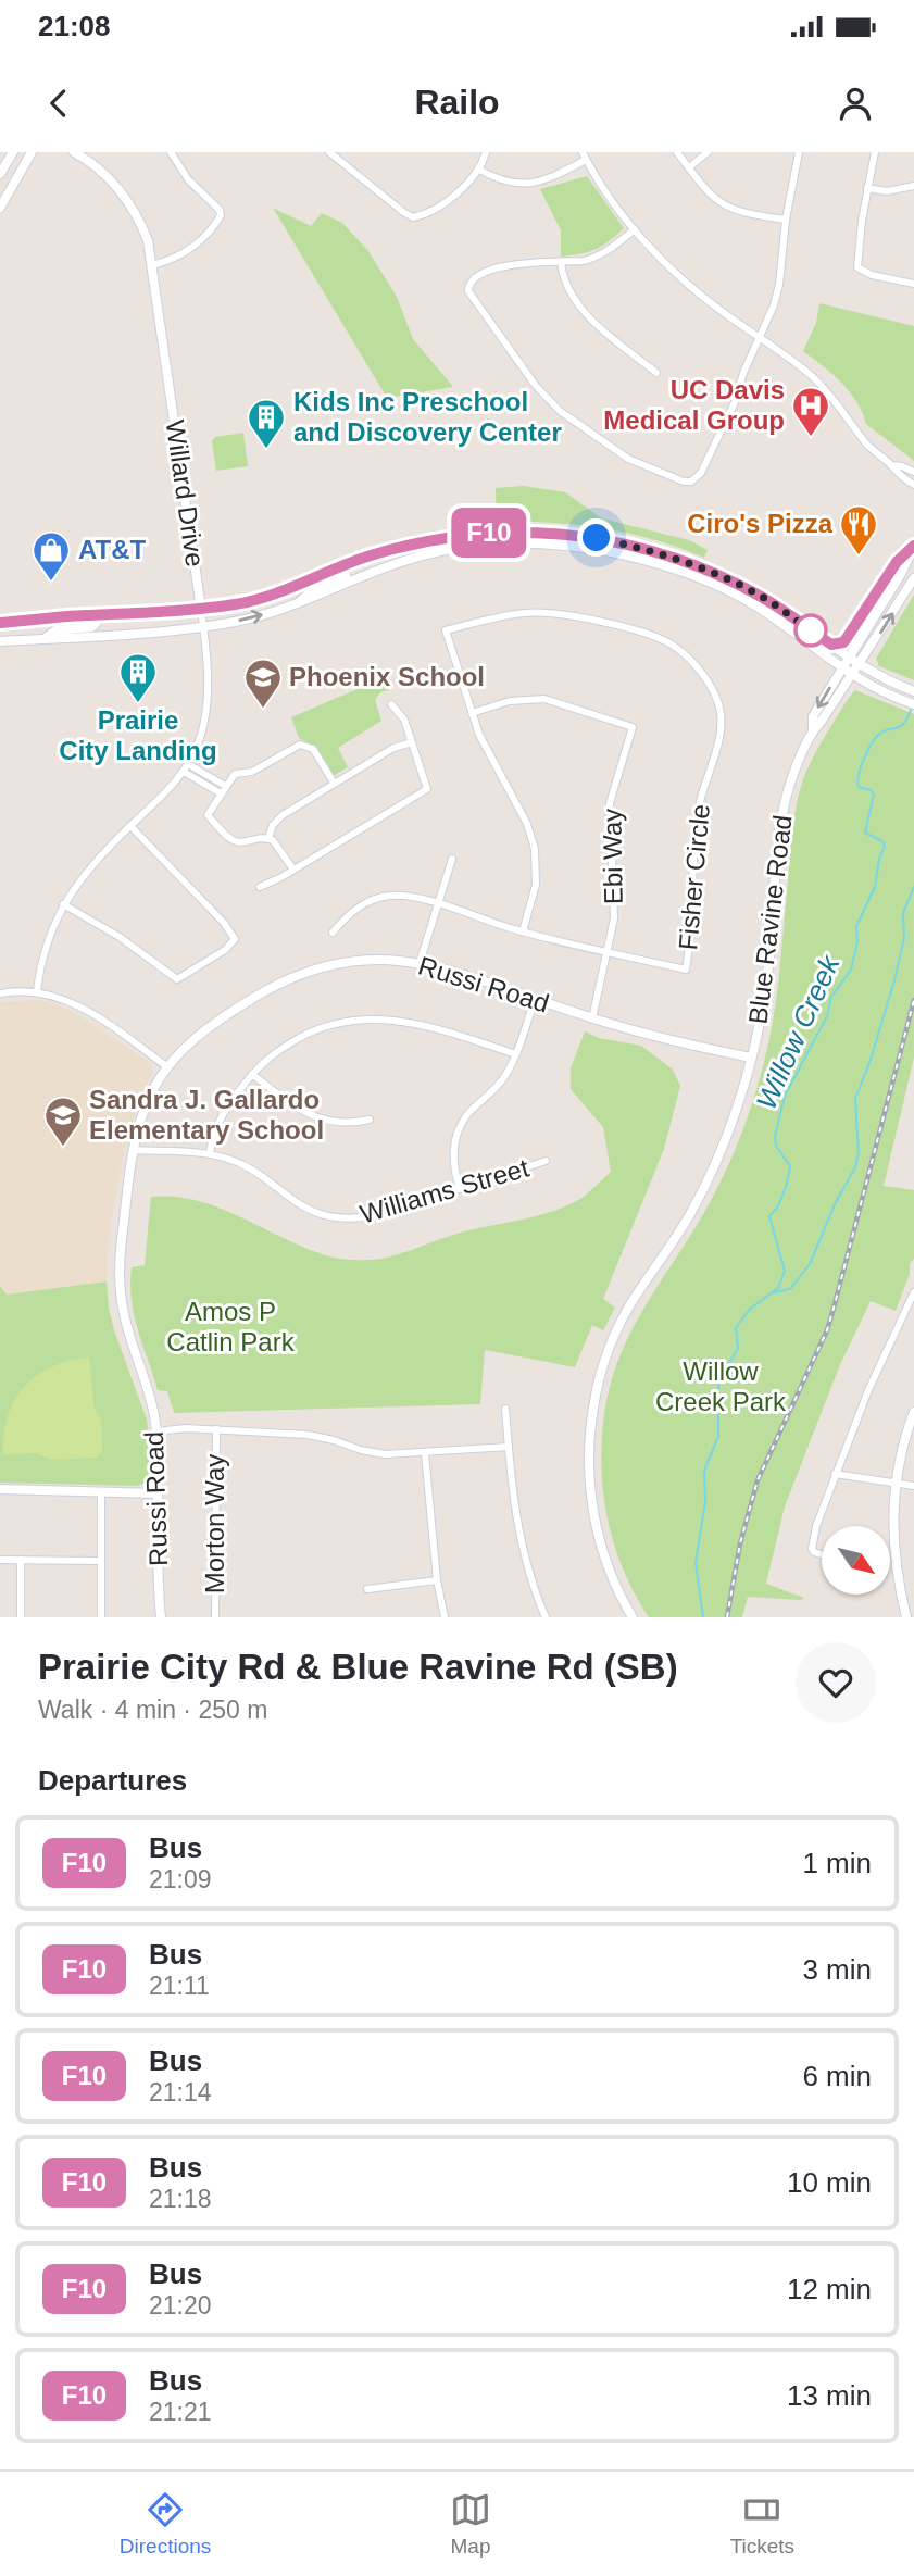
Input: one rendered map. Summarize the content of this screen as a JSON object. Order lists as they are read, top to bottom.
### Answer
{
  "streets": {
    "main road": ["Willard Drive", "Blue Ravine Road", "Russi Road"],
    "street": [
      "Ebi Way",
      "Fisher Circle",
      "Williams Street",
      "Morton Way"
    ]
  },
  "crossings": [
    ["Ebi Way", "Fisher Circle"],
    ["Ebi Way", "Russi Road"],
    ["Blue Ravine Road", "Russi Road"],
    ["Russi Road", "Williams Street"]
  ],
  "water": ["Willow Creek"],
  "parks": ["Amos P Catlin Park", "Willow Creek Park"],
  "places": {
    "hospital": ["UC Davis Medical Group"],
    "building": ["Kids Inc Preschool and Discovery Center", "Prairie City Landing"],
    "restaurant": ["Ciro's Pizza"],
    "shop": ["AT&T"],
    "school or university": ["Phoenix School", "Sandra J. Gallardo Elementary School"]
  },
  "lines": ["bus line F10"],
  "north": "bottom right",
  "page": {
    "status": "21:08",
    "header": "Railo",
    "on_map": "F10",
    "heading": [
      ["Prairie City Rd & Blue Ravine Rd (SB)", "Walk · 4 min · 250 m"],
      "Departures"
    ],
    "list": [
      {
        "mark": "F10",
        "name": "Bus",
        "note": "21:09",
        "value": "1 min"
      },
      {
        "mark": "F10",
        "name": "Bus",
        "note": "21:11",
        "value": "3 min"
      },
      {
        "mark": "F10",
        "name": "Bus",
        "note": "21:14",
        "value": "6 min"
      },
      {
        "mark": "F10",
        "name": "Bus",
        "note": "21:18",
        "value": "10 min"
      },
      {
        "mark": "F10",
        "name": "Bus",
        "note": "21:20",
        "value": "12 min"
      },
      {
        "mark": "F10",
        "name": "Bus",
        "note": "21:21",
        "value": "13 min"
      }
    ],
    "tabs": ["Directions", "Map", "Tickets"]
  }
}
